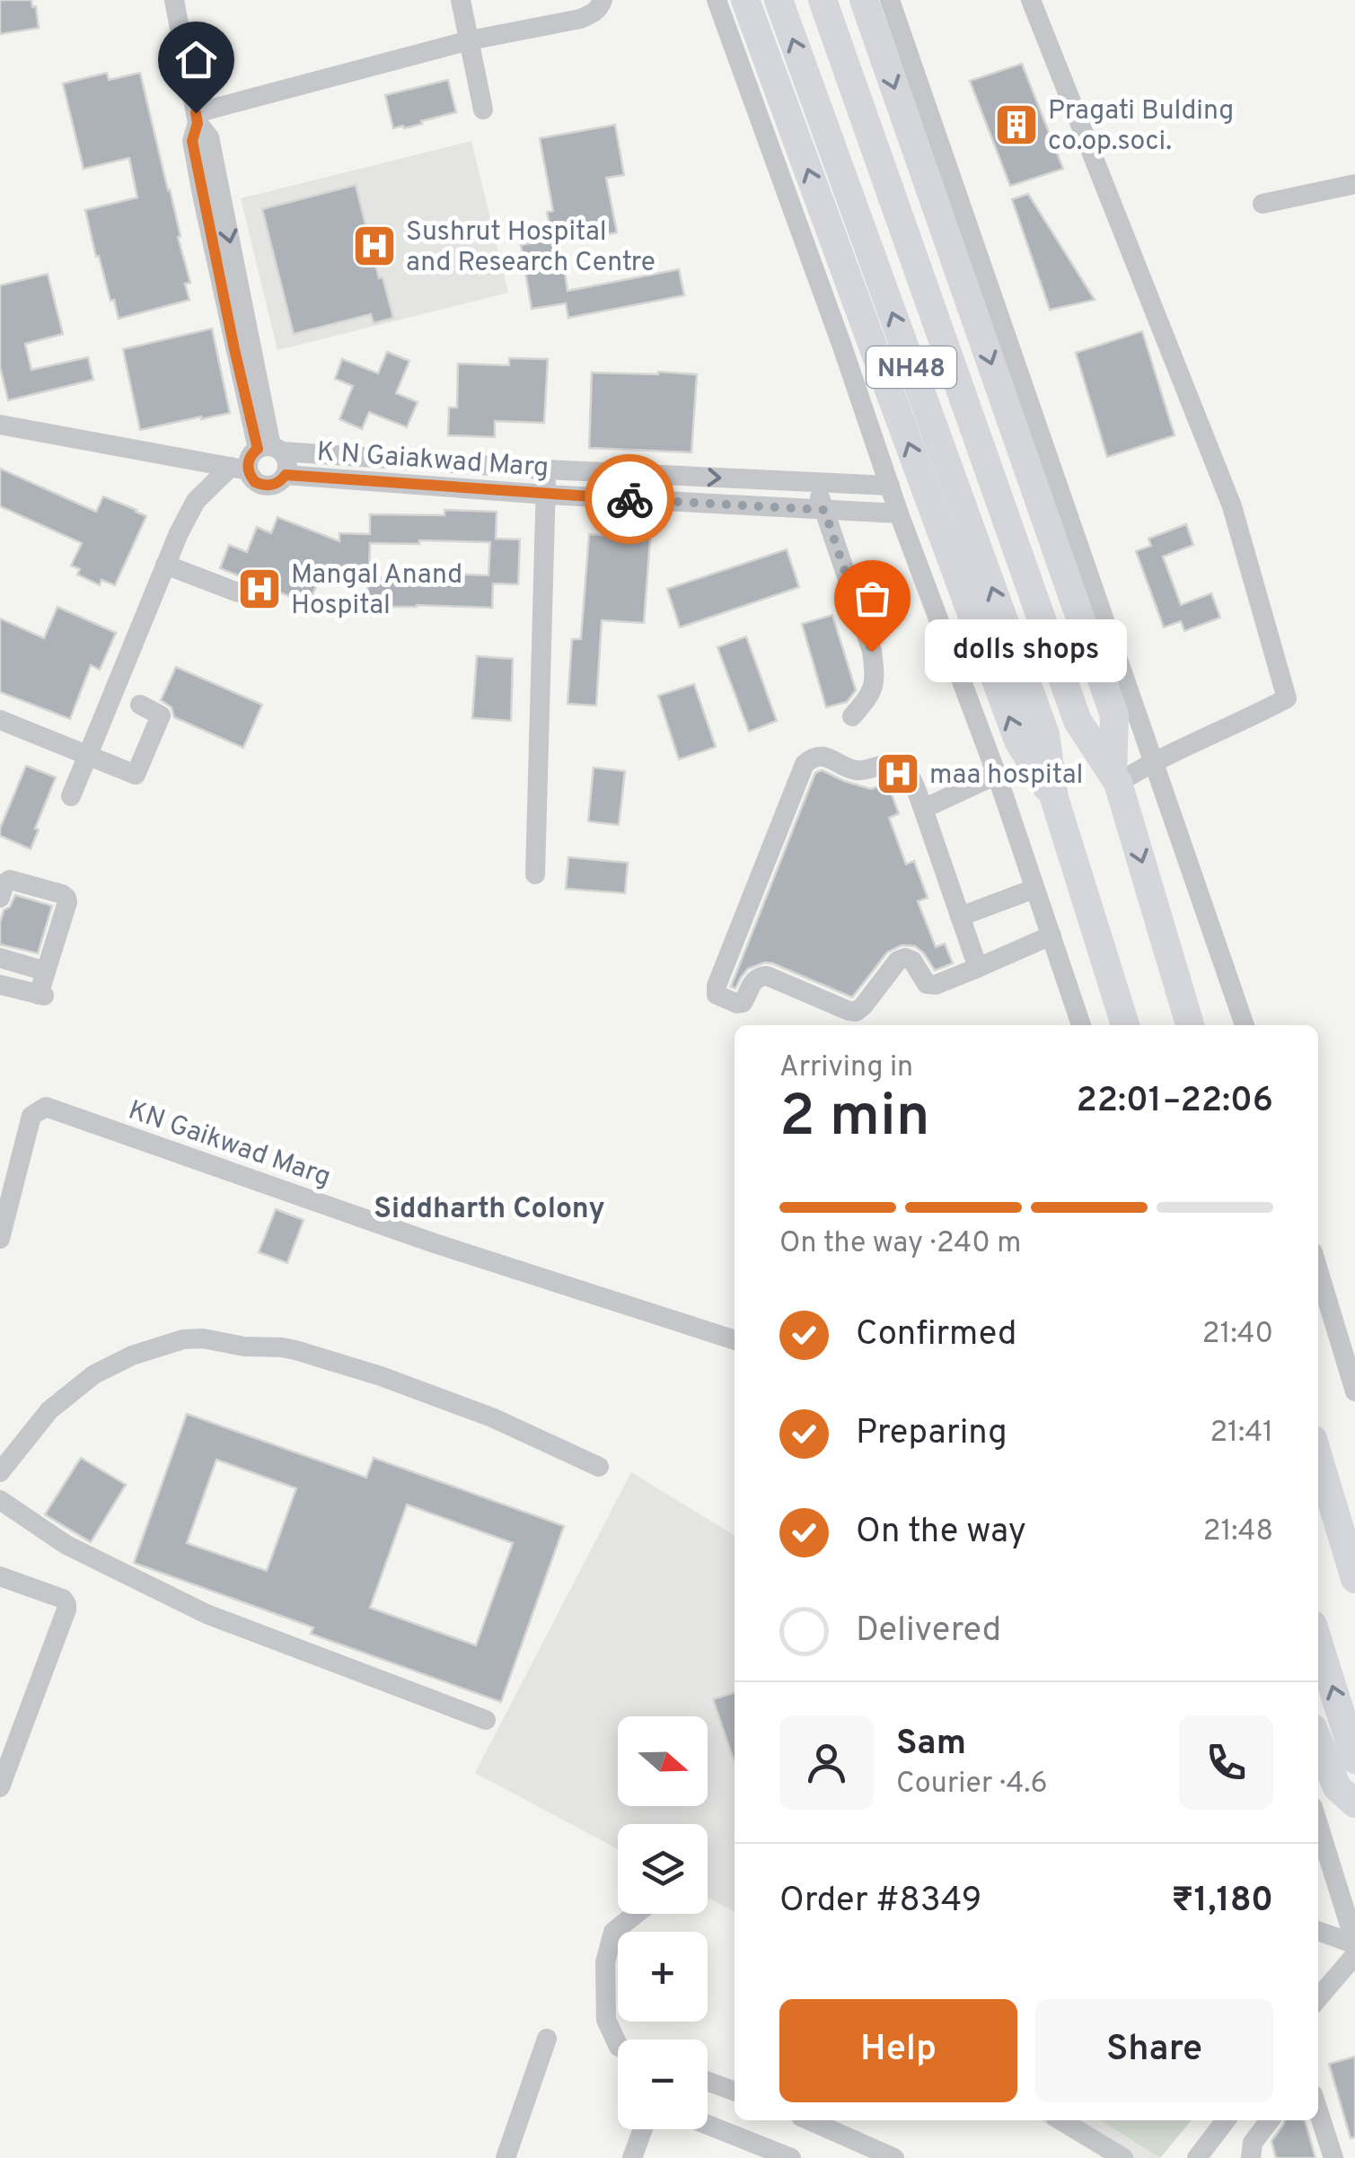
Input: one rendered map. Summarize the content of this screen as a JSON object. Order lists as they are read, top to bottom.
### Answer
{
  "streets": {
    "highway": ["NH48"],
    "street": ["K N Gaiakwad Marg", "KN Gaikwad Marg"]
  },
  "districts": ["Siddharth Colony"],
  "places": {
    "building": ["Pragati Bulding co.op.soci."],
    "hospital": ["Sushrut Hospital and Research Centre", "Mangal Anand Hospital", "maa hospital"],
    "other": ["dolls shops"]
  },
  "north": "right",
  "page": {
    "bubble": "dolls shops",
    "heading": ["2 min", "Arriving in", "22:01–22:06"],
    "panel": [
      "Sam",
      "Courier · 4.6",
      "Order #8349",
      "₹1,180"
    ],
    "bar": "On the way · 240 m",
    "list": [
      ["Confirmed", "21:40"],
      ["Preparing", "21:41"],
      ["On the way", "21:48"],
      "Delivered"
    ],
    "map_buttons": ["+", "−"],
    "buttons": ["Help", "Share"]
  }
}
